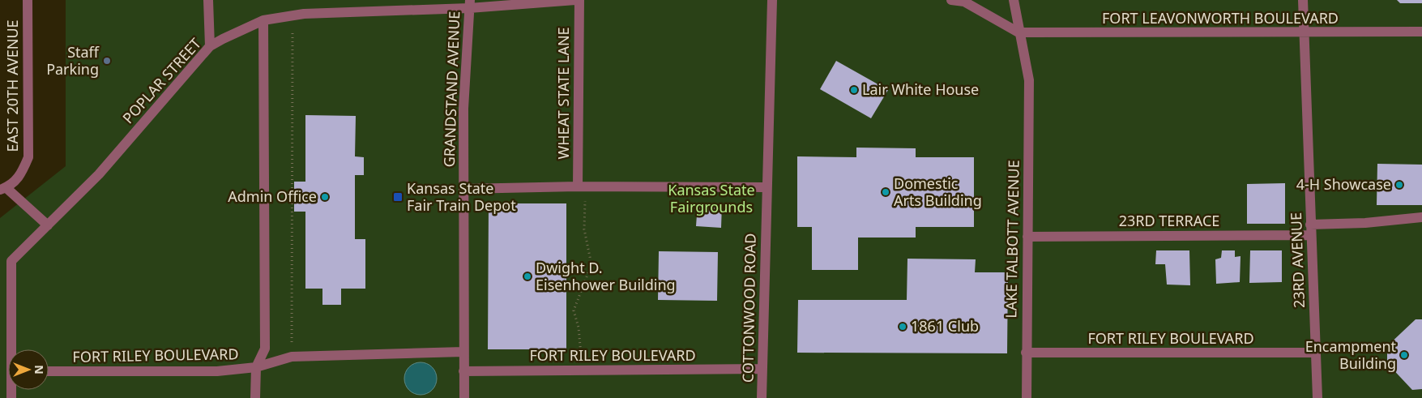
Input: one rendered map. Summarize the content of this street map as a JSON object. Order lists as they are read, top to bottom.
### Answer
{
  "streets": {
    "street": [
      "FORT LEAVONWORTH BOULEVARD",
      "POPLAR STREET",
      "EAST 20TH AVENUE",
      "GRANDSTAND AVENUE",
      "WHEAT STATE LANE",
      "23RD TERRACE",
      "LAKE TALBOTT AVENUE",
      "23RD AVENUE",
      "COTTONWOOD ROAD",
      "FORT RILEY BOULEVARD"
    ]
  },
  "crossings": [
    ["FORT LEAVONWORTH BOULEVARD", "LAKE TALBOTT AVENUE"],
    ["FORT LEAVONWORTH BOULEVARD", "23RD AVENUE"],
    ["POPLAR STREET", "GRANDSTAND AVENUE"],
    ["GRANDSTAND AVENUE", "FORT RILEY BOULEVARD"],
    ["23RD TERRACE", "LAKE TALBOTT AVENUE"],
    ["23RD TERRACE", "23RD AVENUE"],
    ["LAKE TALBOTT AVENUE", "FORT RILEY BOULEVARD"],
    ["23RD AVENUE", "FORT RILEY BOULEVARD"],
    ["COTTONWOOD ROAD", "FORT RILEY BOULEVARD"]
  ],
  "parks": ["Kansas State Fairgrounds"],
  "places": {
    "other": [
      "Staff Parking",
      "Lair White House",
      "4-H Showcase",
      "Domestic Arts Building",
      "Admin Office",
      "Dwight D. Eisenhower Building",
      "1861 Club",
      "Encampment Building"
    ],
    "transit": ["Kansas State Fair Train Depot"]
  },
  "north": "right"
}
